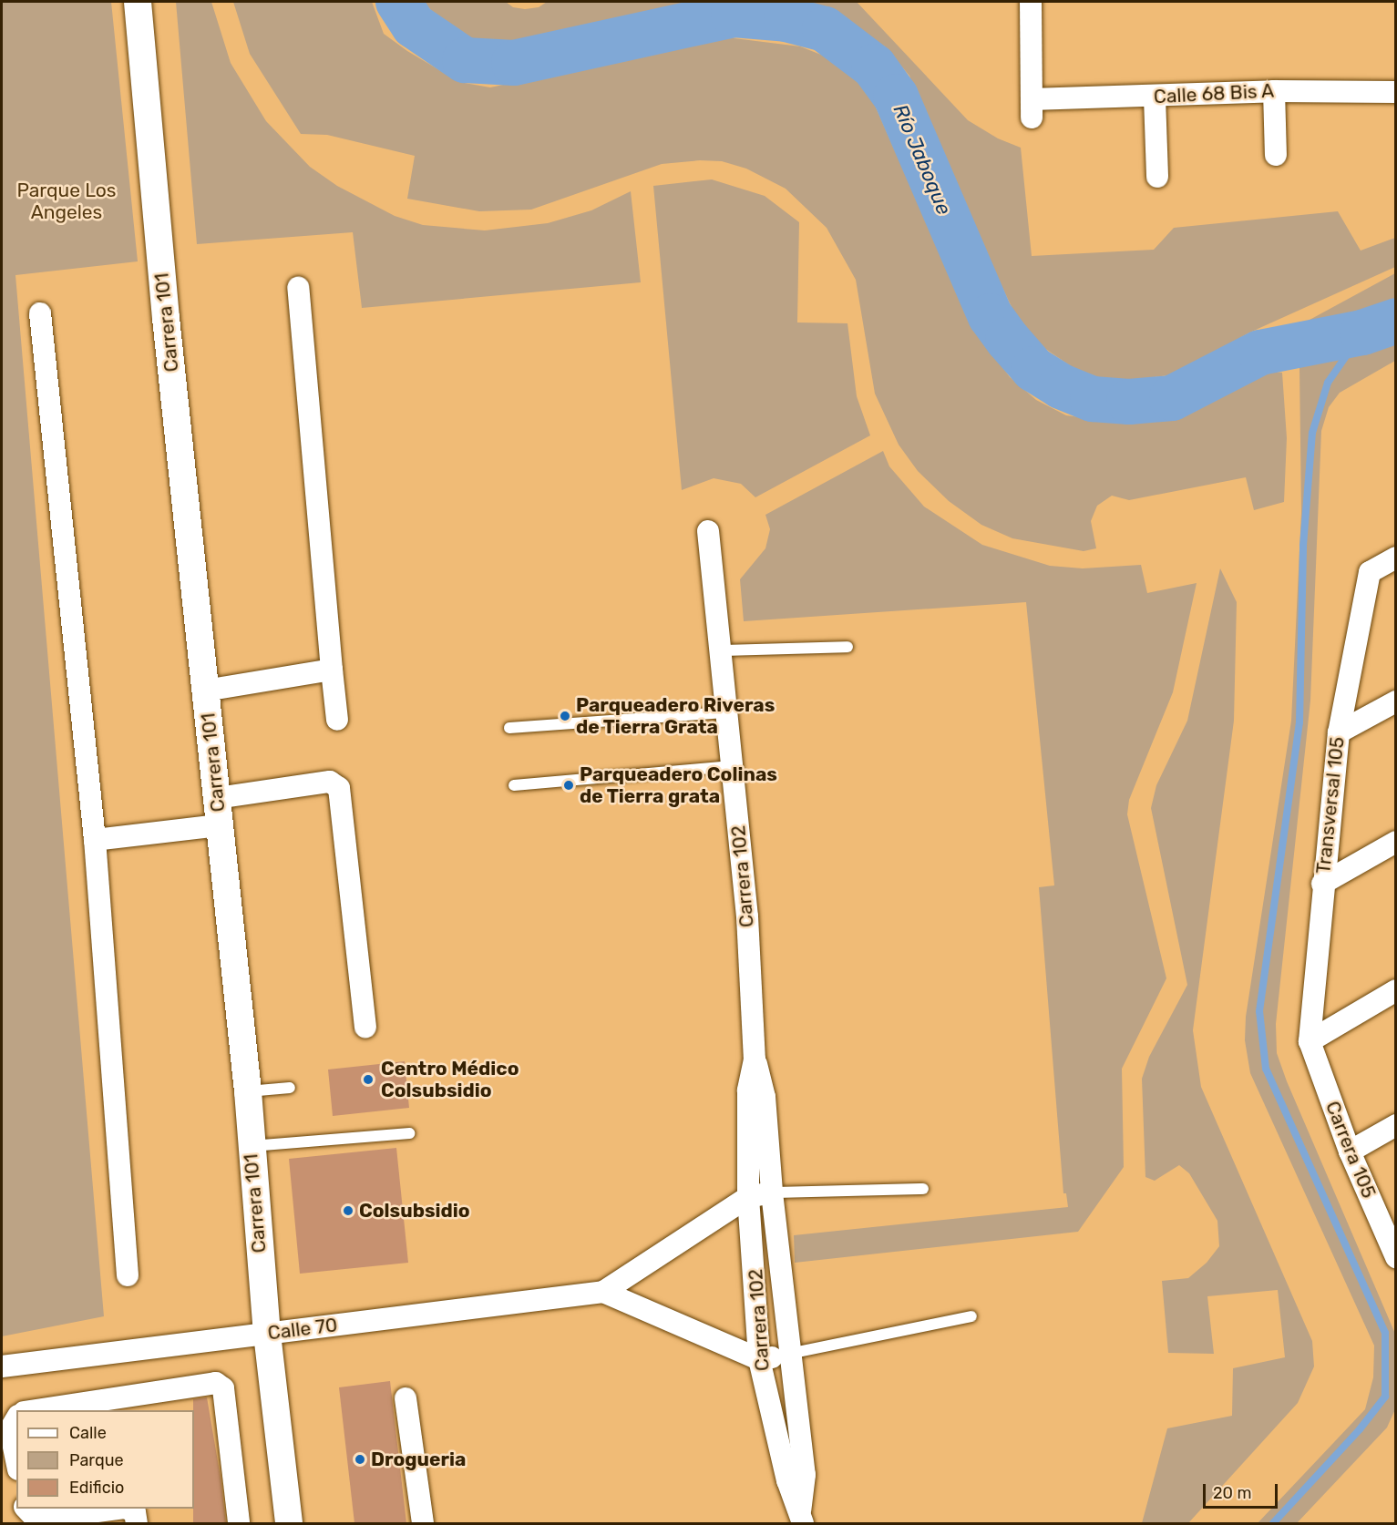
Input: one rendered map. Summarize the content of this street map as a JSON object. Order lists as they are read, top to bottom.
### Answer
{
  "streets": {
    "street": [
      "Calle 68 Bis A",
      "Carrera 101",
      "Transversal 105",
      "Carrera 102",
      "Carrera 105",
      "Calle 70"
    ]
  },
  "crossings": [
    ["Carrera 101", "Calle 70"],
    ["Transversal 105", "Carrera 105"],
    ["Carrera 102", "Calle 70"]
  ],
  "water": ["Río Jaboque"],
  "parks": ["Parque Los Angeles"],
  "places": [
    "Parqueadero Riveras de Tierra Grata",
    "Parqueadero Colinas de Tierra grata",
    "Centro Médico Colsubsidio",
    "Colsubsidio",
    "Drogueria"
  ],
  "legend": ["Calle", "Parque", "Edificio"],
  "scale_bar": "20 m"
}
